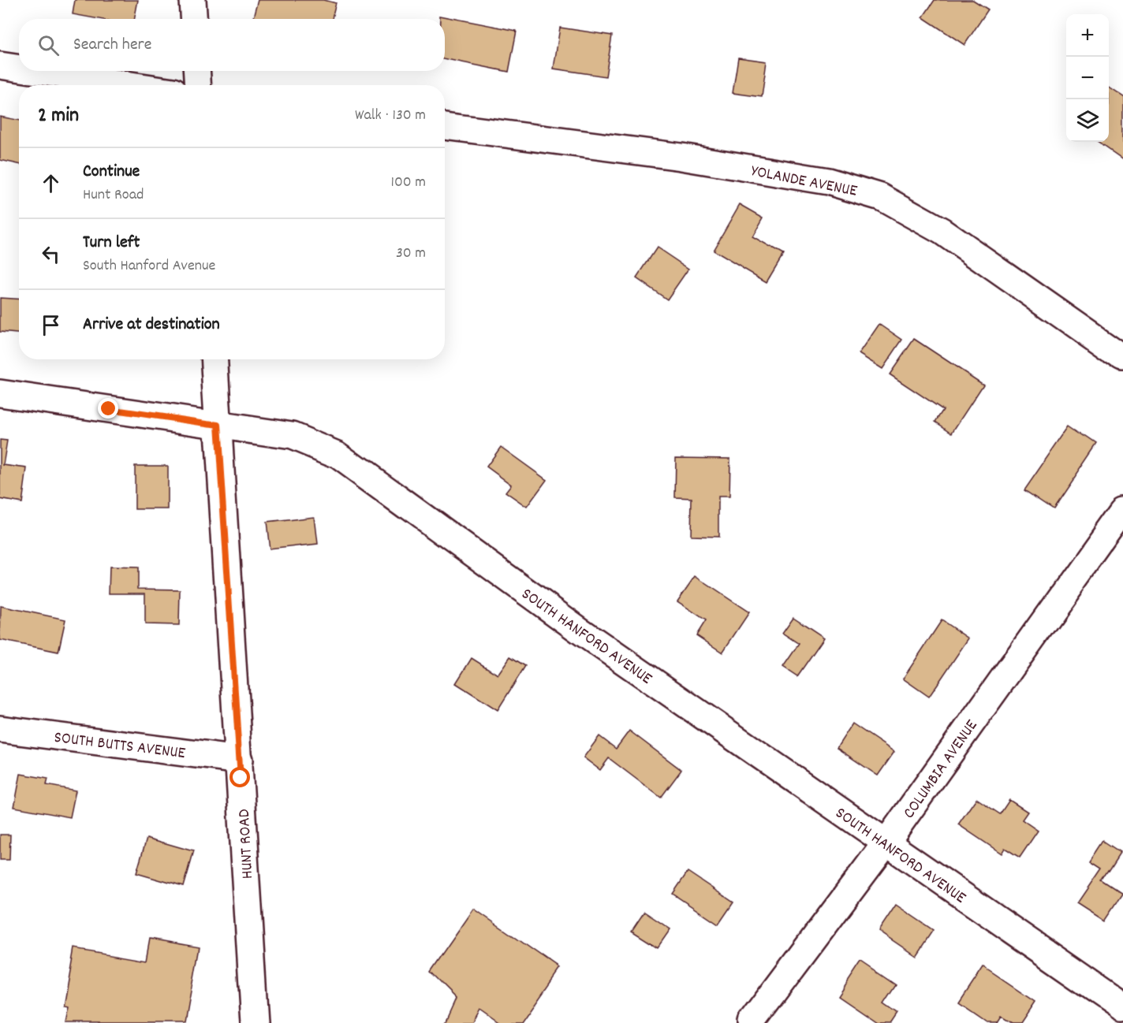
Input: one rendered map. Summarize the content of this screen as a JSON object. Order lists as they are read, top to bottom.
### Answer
{
  "streets": {
    "street": [
      "YOLANDE AVENUE",
      "SOUTH HANFORD AVENUE",
      "SOUTH BUTTS AVENUE",
      "COLUMBIA AVENUE",
      "HUNT ROAD"
    ]
  },
  "crossings": [
    ["SOUTH HANFORD AVENUE", "COLUMBIA AVENUE"],
    ["SOUTH HANFORD AVENUE", "HUNT ROAD"],
    ["SOUTH BUTTS AVENUE", "HUNT ROAD"]
  ],
  "page": {
    "map_buttons": ["+", "−"],
    "search": "Search here",
    "heading": ["2 min", "Walk · 130 m"],
    "list": [
      ["Continue", "Hunt Road", "100 m"],
      ["Turn left", "South Hanford Avenue", "30 m"],
      "Arrive at destination"
    ]
  }
}
